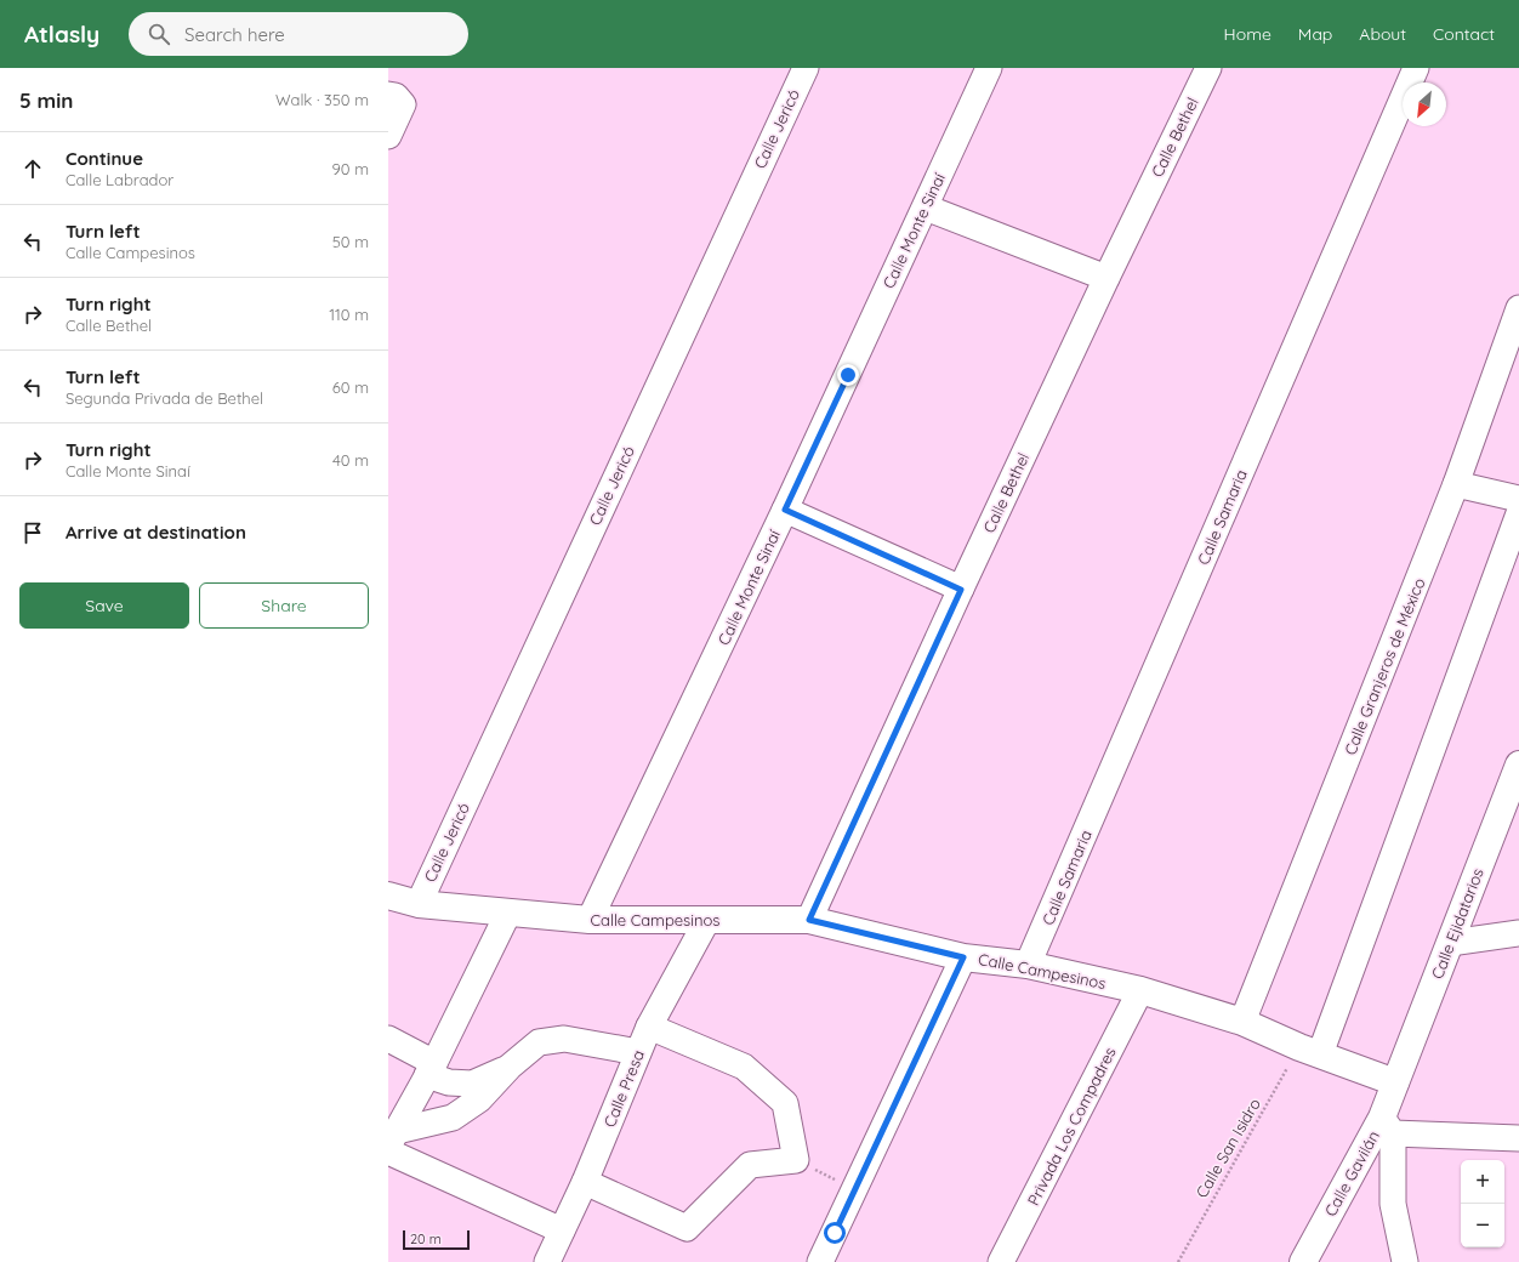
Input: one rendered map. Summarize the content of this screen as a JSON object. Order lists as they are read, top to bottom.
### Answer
{
  "streets": {
    "street": [
      "Calle Jericó",
      "Calle Bethel",
      "Calle Monte Sinaí",
      "Calle Samaria",
      "Calle Granjeros de México",
      "Calle Campesinos",
      "Calle Ejidatarios",
      "Calle Presa",
      "Privada Los Compadres",
      "Calle Gavilán"
    ],
    "path": ["Calle San Isidro"]
  },
  "crossings": [
    ["Calle Jericó", "Calle Campesinos"],
    ["Calle Bethel", "Calle Campesinos"],
    ["Calle Monte Sinaí", "Calle Campesinos"],
    ["Calle Samaria", "Calle Campesinos"],
    ["Calle Granjeros de México", "Calle Campesinos"],
    ["Calle Campesinos", "Calle Ejidatarios"],
    ["Calle Campesinos", "Calle Presa"],
    ["Calle Campesinos", "Privada Los Compadres"],
    ["Calle Campesinos", "Calle San Isidro"],
    ["Calle Campesinos", "Calle Gavilán"],
    ["Calle Ejidatarios", "Calle Gavilán"]
  ],
  "scale_bar": "20 m",
  "north": "bottom left",
  "page": {
    "header": "Atlasly",
    "search": "Search here",
    "nav": [
      "Home",
      "Map",
      "About",
      "Contact"
    ],
    "heading": ["5 min", "Walk · 350 m"],
    "list": [
      ["Continue", "Calle Labrador", "90 m"],
      ["Turn left", "Calle Campesinos", "50 m"],
      ["Turn right", "Calle Bethel", "110 m"],
      ["Turn left", "Segunda Privada de Bethel", "60 m"],
      ["Turn right", "Calle Monte Sinaí", "40 m"],
      "Arrive at destination"
    ],
    "buttons": ["Save", "Share"],
    "map_buttons": ["+", "−"],
    "scale": "20 m"
  }
}
